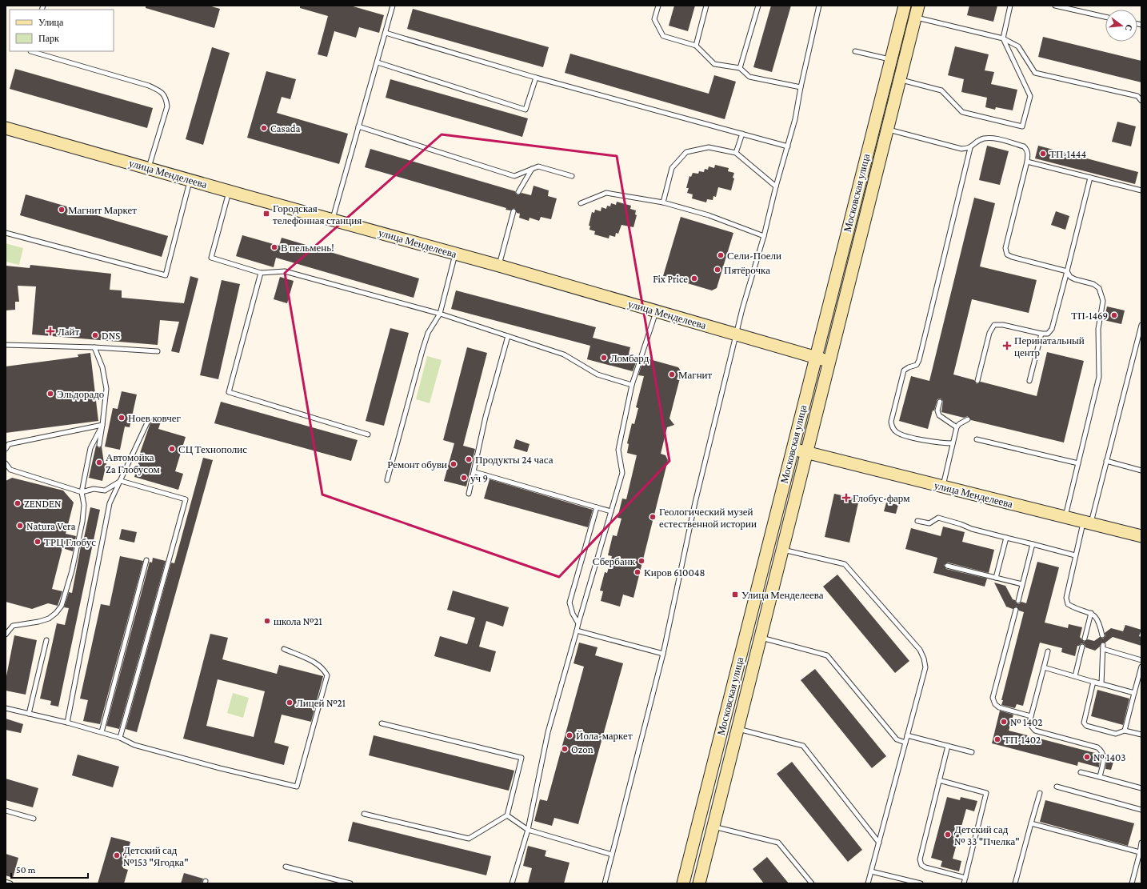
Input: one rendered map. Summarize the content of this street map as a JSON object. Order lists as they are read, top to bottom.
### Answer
{
  "streets": {
    "main road": ["улица Менделеева", "Московская улица"]
  },
  "crossings": [
    ["улица Менделеева", "Московская улица"]
  ],
  "places": {
    "other": [
      "Casada",
      "ТП-1444",
      "Магнит Маркет",
      "В пельмень!",
      "Сели-Поели",
      "Пятёрочка",
      "Fix Price",
      "ТП-1469",
      "DNS",
      "Ломбард",
      "Магнит",
      "Эльдорадо",
      "Ноев ковчег",
      "СЦ Технополис",
      "Продукты 24 часа",
      "Автомойка Za Глобусом",
      "Ремонт обуви",
      "уч 9",
      "ZENDEN",
      "Геологический музей естественной истории",
      "Natura Vera",
      "ТРЦ Глобус",
      "Сбербанк",
      "Киров 610048",
      "школа №21",
      "Лицей №21",
      "№ 1402",
      "Йола-маркет",
      "ТП-1402",
      "Ozon",
      "№ 1403",
      "Детский сад № 33 \"Пчелка\"",
      "Детский сад №153 \"Ягодка\""
    ],
    "transit": ["Городская телефонная станция", "Улица Менделеева"],
    "health": ["Лайт", "Перинатальный центр", "Глобус-фарм"]
  },
  "legend": ["Улица", "Парк"],
  "scale_bar": "50 m",
  "north": "right"
}
